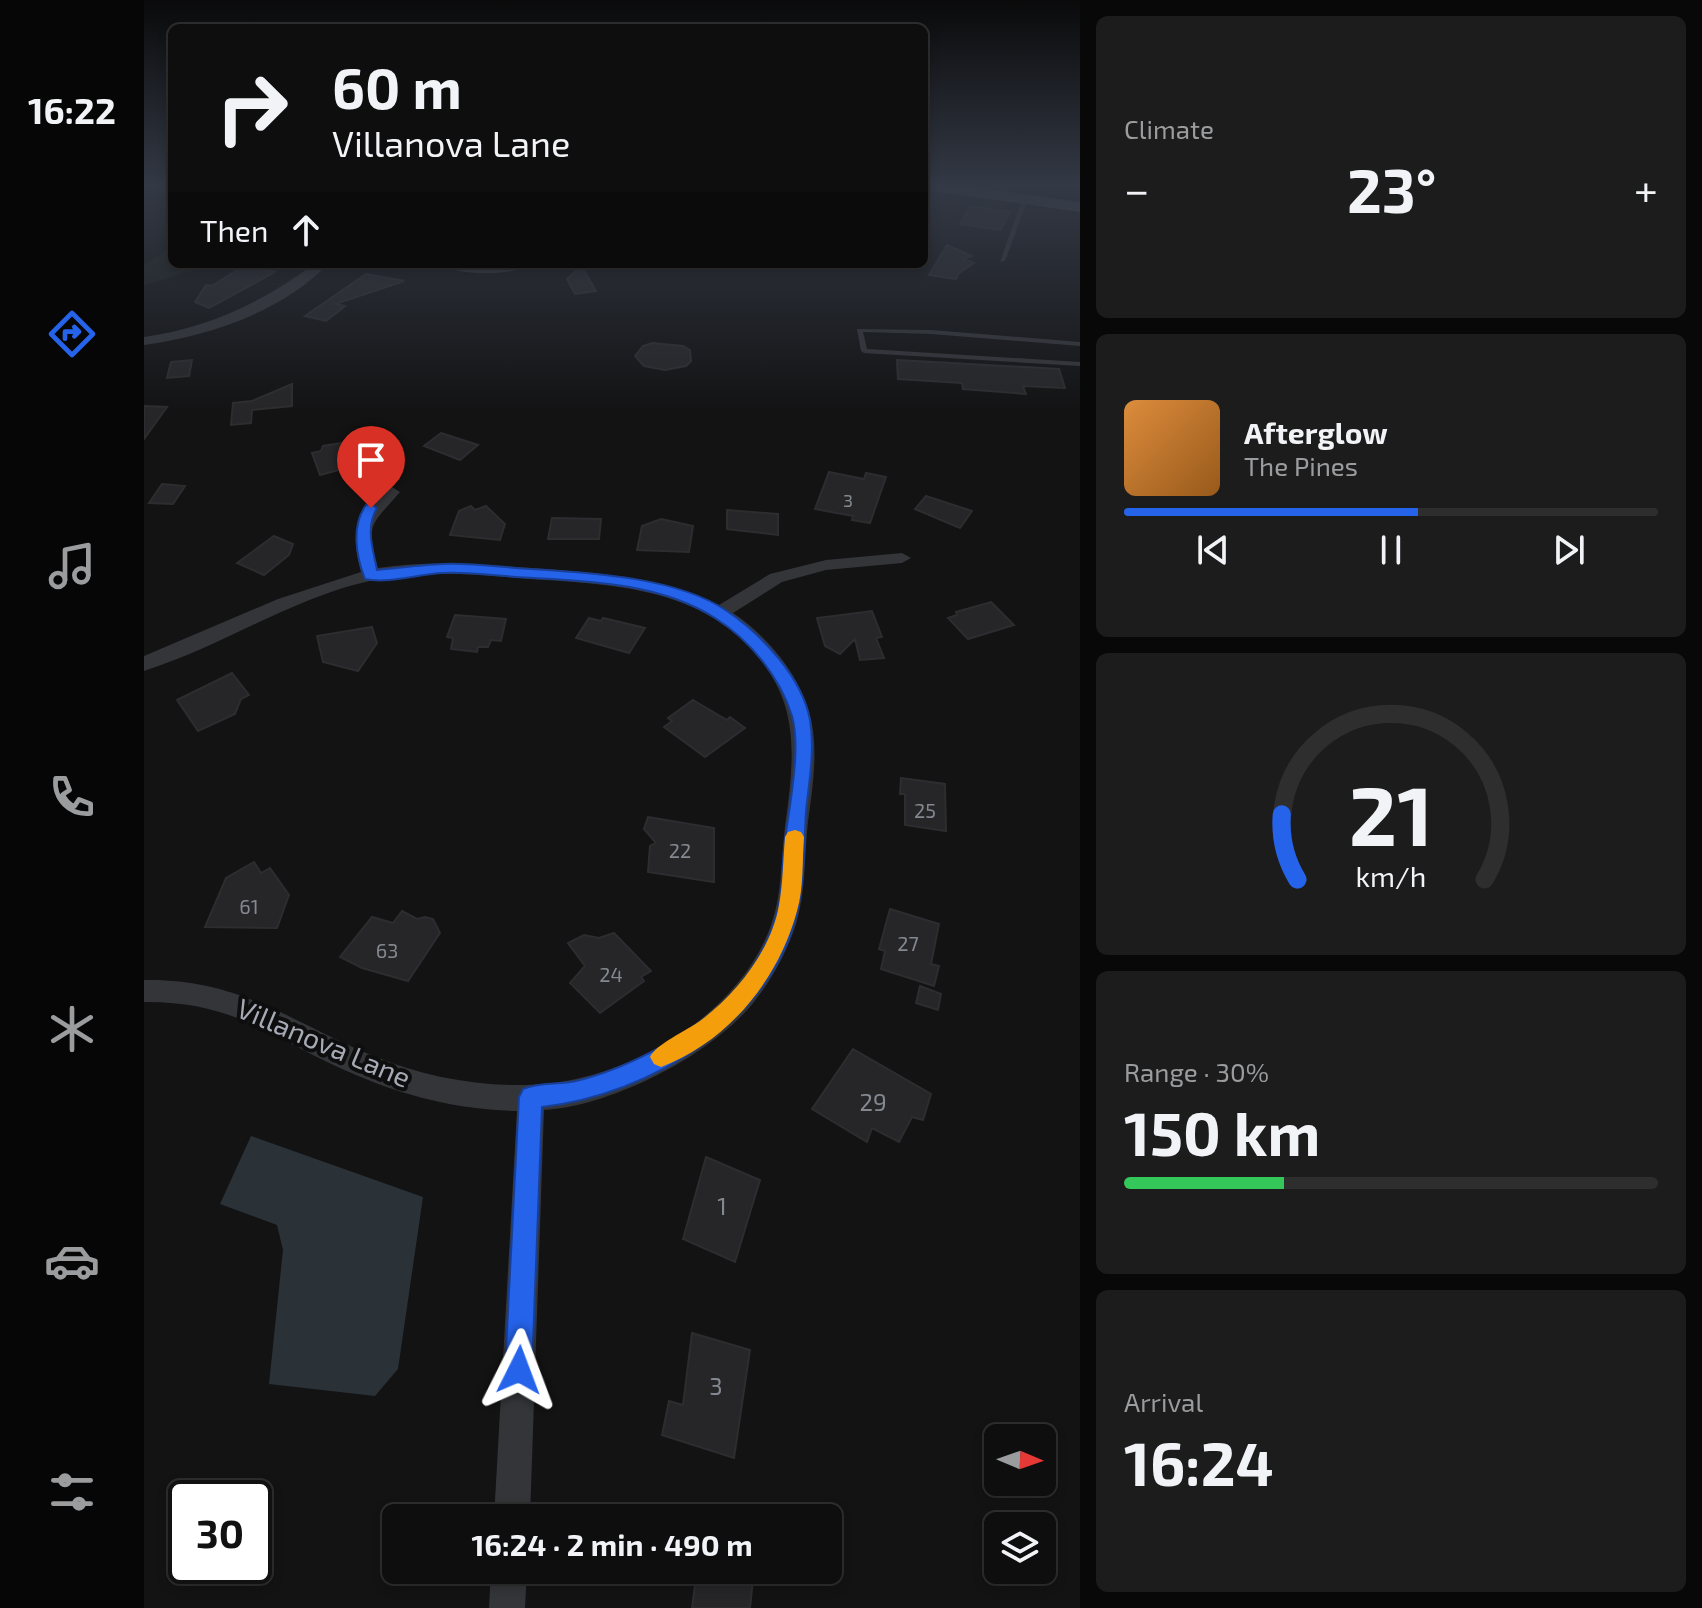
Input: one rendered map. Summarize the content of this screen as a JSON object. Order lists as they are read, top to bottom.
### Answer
{
  "streets": {
    "street": ["Villanova Lane"]
  },
  "house_numbers": [
    "3",
    "25",
    "22",
    "61",
    "27",
    "63",
    "24",
    "29",
    "1",
    "3"
  ],
  "north": "right",
  "page": {
    "tabs": "16:22",
    "tile": [
      "Climate",
      ["Range · 30%", "150 km"],
      ["Arrival", "16:24"]
    ],
    "turn": ["60 m", "Villanova Lane"],
    "heat": ["−", "23°", "+"],
    "then": "Then",
    "song": ["Afterglow", "The Pines"],
    "limit": "30",
    "trip": "16:24 · 2 min · 490 m",
    "gauge": ["21", "km/h"]
  }
}
